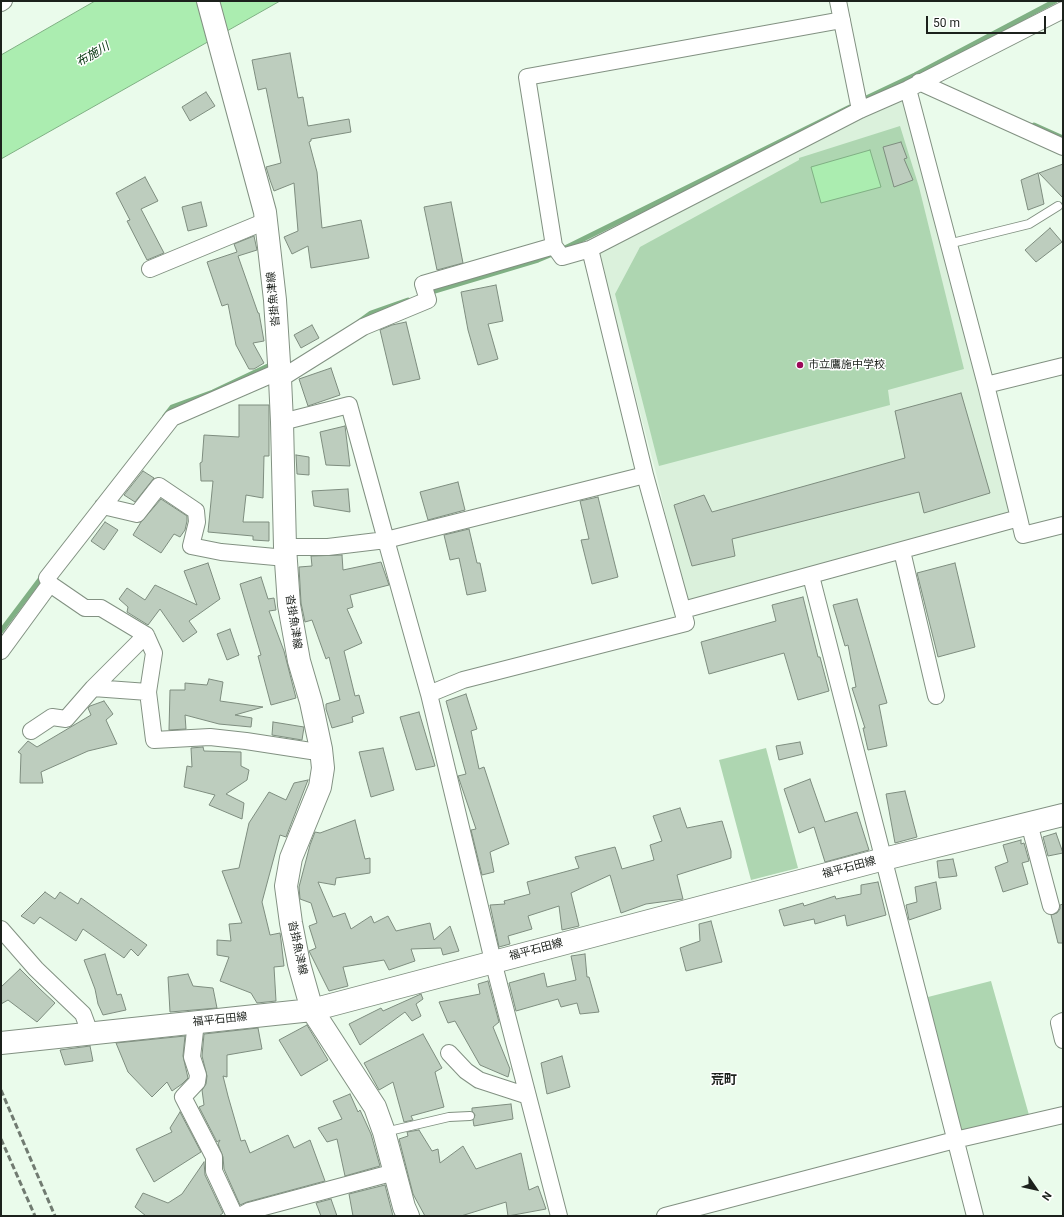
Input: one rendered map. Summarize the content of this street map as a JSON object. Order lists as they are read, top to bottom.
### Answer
{
  "streets": {
    "main road": ["沓掛魚津線", "福平石田線"]
  },
  "crossings": [
    ["沓掛魚津線", "福平石田線"]
  ],
  "districts": ["荒町"],
  "water": ["布施川"],
  "places": ["市立鷹施中学校"],
  "scale_bar": "50 m",
  "north": "bottom right"
}
